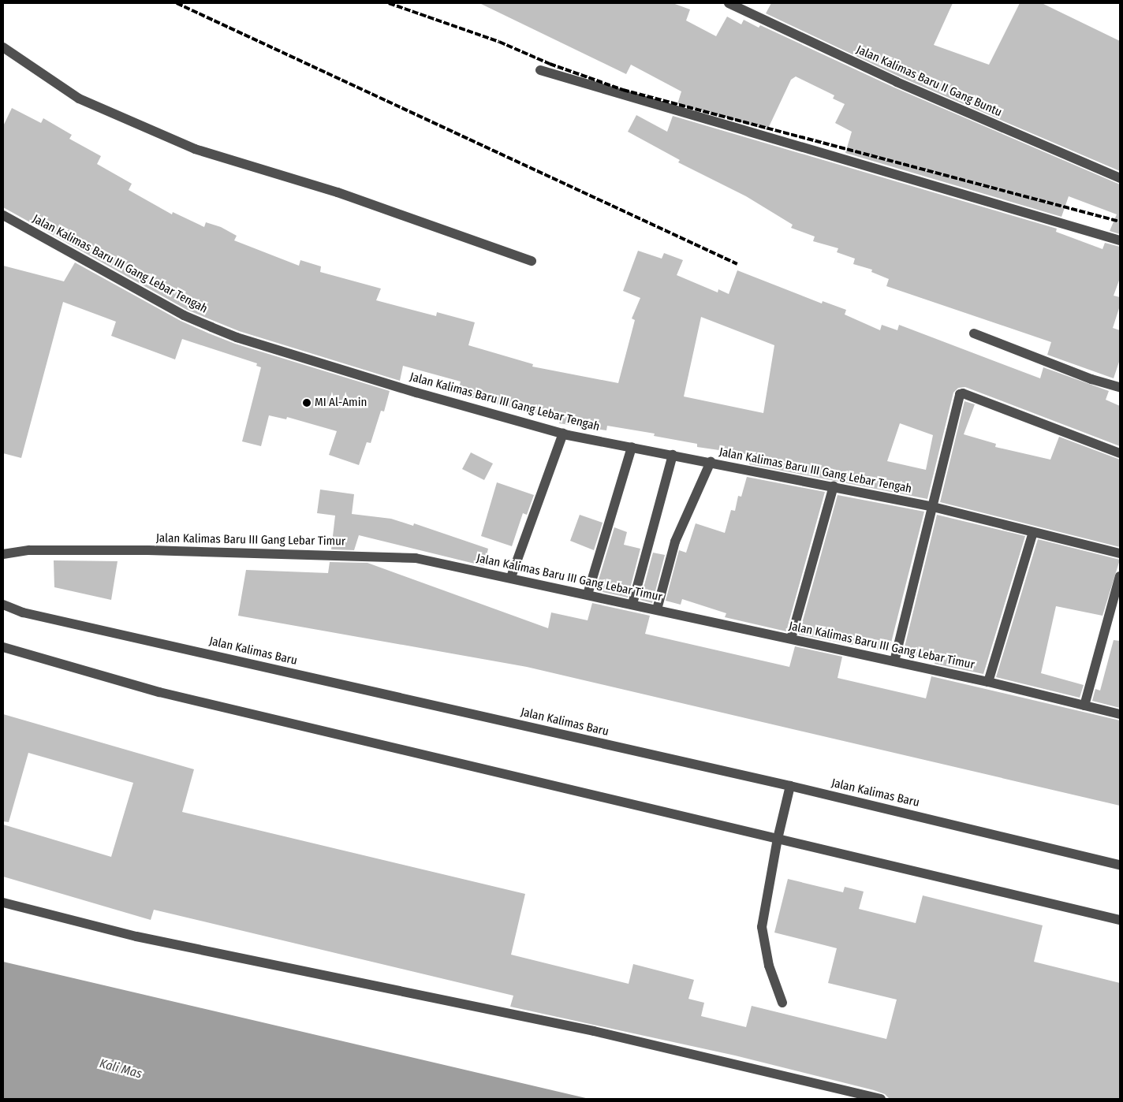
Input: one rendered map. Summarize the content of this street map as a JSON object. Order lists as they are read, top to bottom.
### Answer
{
  "streets": {
    "street": [
      "Jalan Kalimas Baru II Gang Buntu",
      "Jalan Kalimas Baru III Gang Lebar Tengah",
      "Jalan Kalimas Baru III Gang Lebar Timur",
      "Jalan Kalimas Baru"
    ]
  },
  "water": ["Kali Mas"],
  "places": ["MI Al-Amin"]
}
